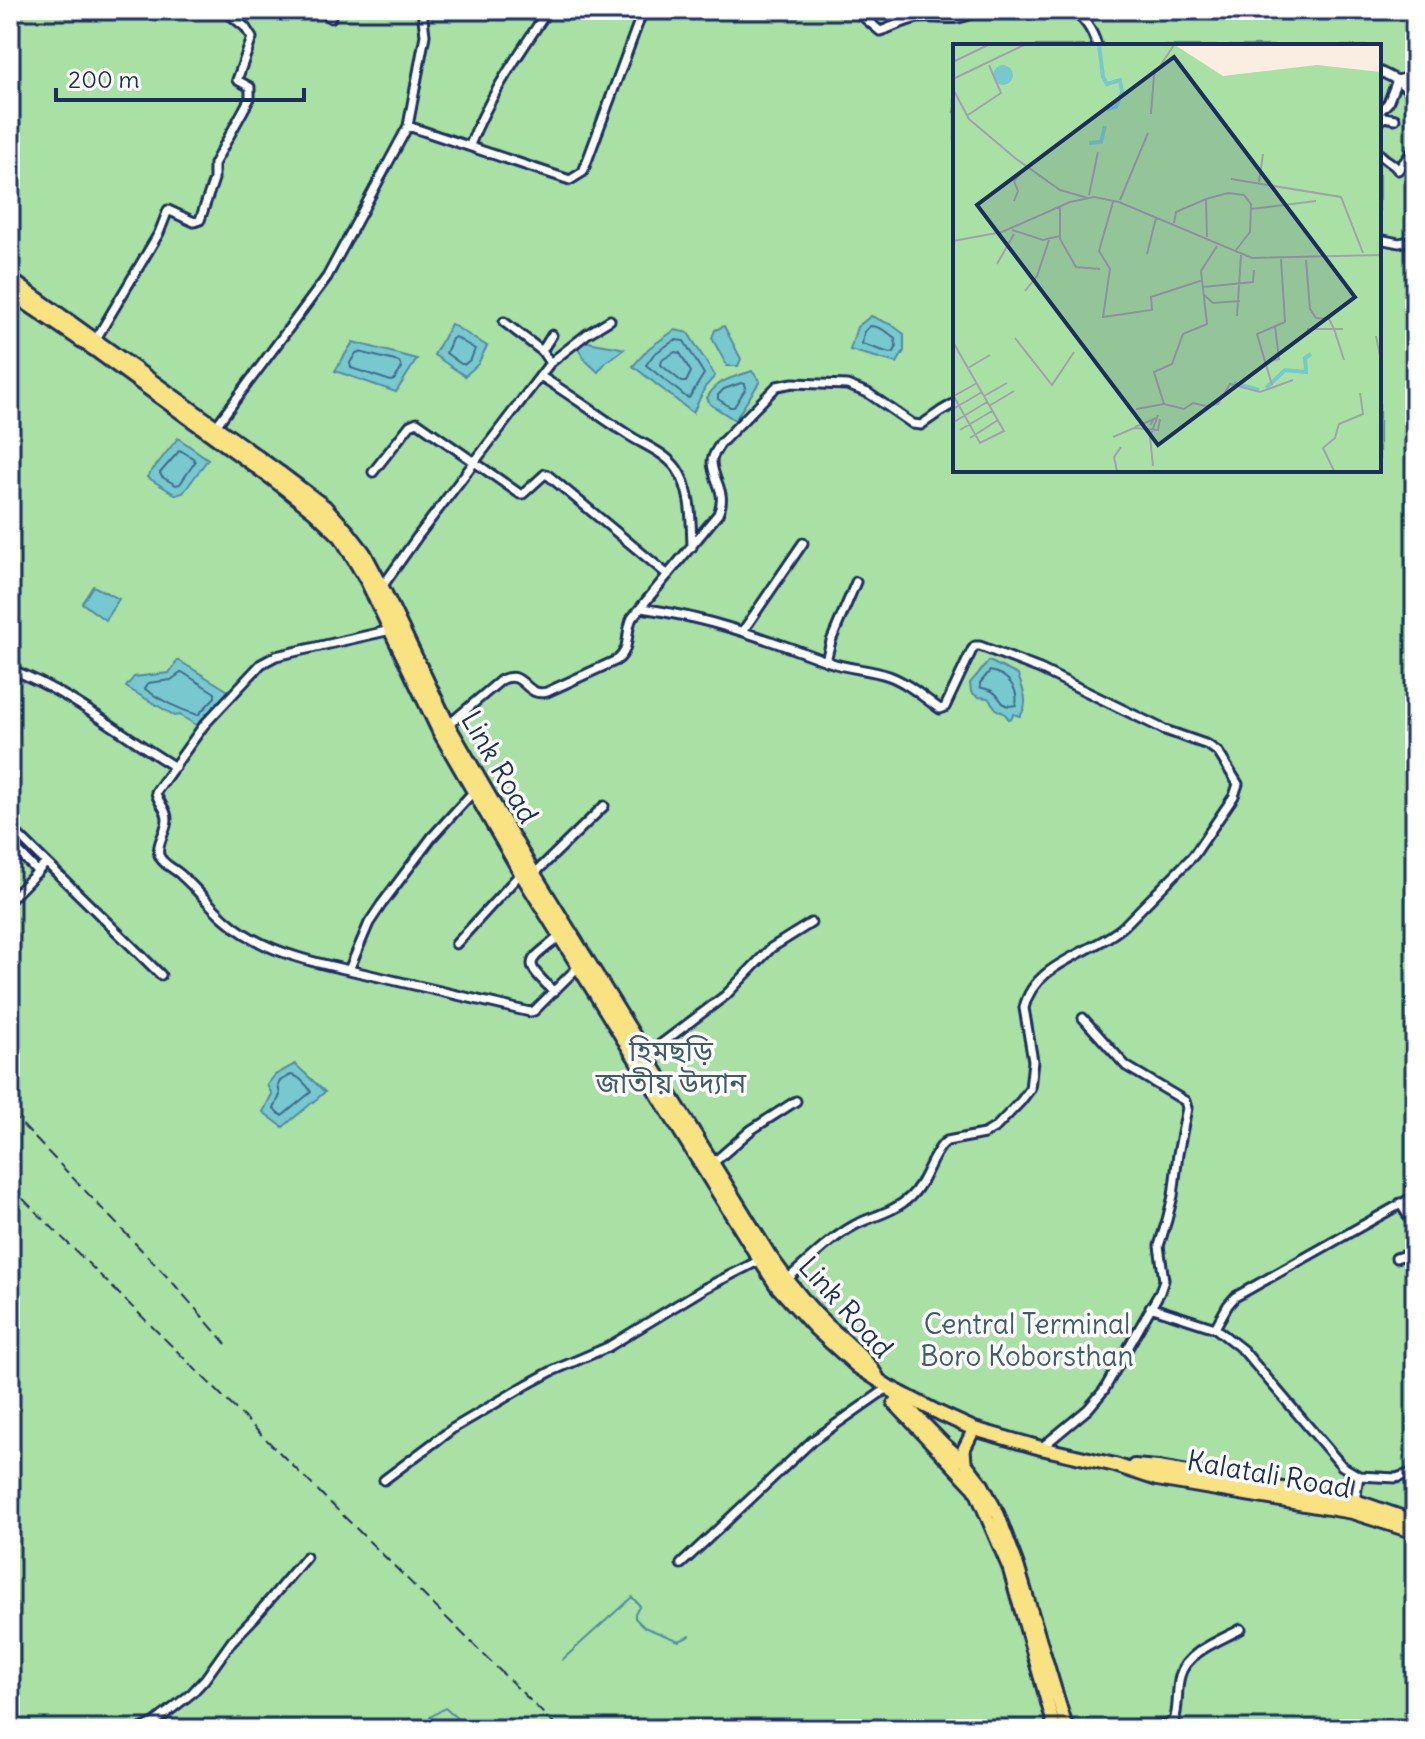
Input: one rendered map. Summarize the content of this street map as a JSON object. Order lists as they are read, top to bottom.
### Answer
{
  "streets": {
    "highway": ["Link Road", "Kalatali Road"]
  },
  "crossings": [
    ["Link Road", "Kalatali Road"]
  ],
  "parks": ["হিমছড়ি জাতীয় উদ্যান", "Central Terminal Boro Koborsthan"],
  "scale_bar": "200 m"
}
